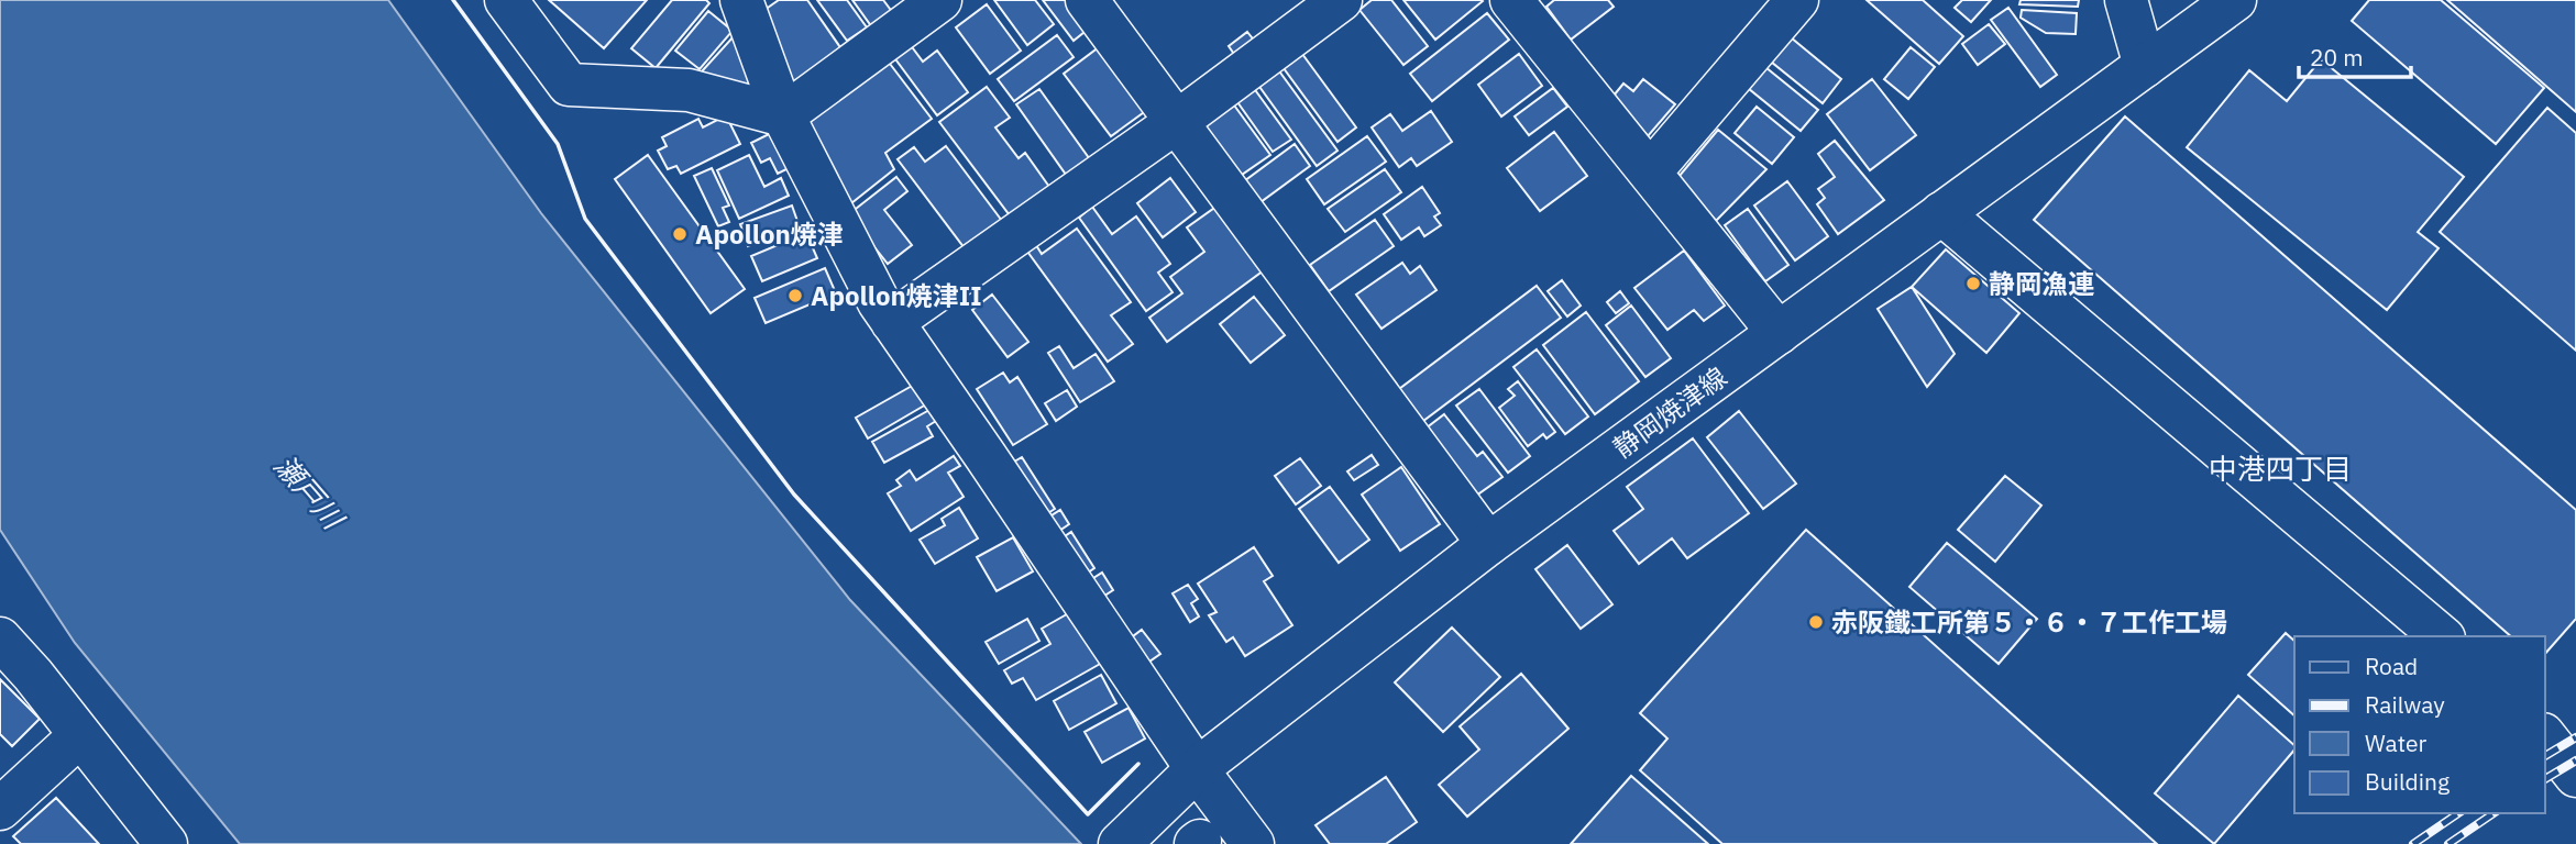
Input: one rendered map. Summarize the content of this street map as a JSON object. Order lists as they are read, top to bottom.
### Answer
{
  "streets": {
    "street": ["静岡焼津線"]
  },
  "districts": ["中港四丁目"],
  "water": ["瀬戸川"],
  "places": [
    "Apollon焼津",
    "静岡漁連",
    "Apollon焼津II",
    "赤阪鐵工所第５・６・７工作工場"
  ],
  "legend": [
    "Road",
    "Railway",
    "Water",
    "Building"
  ],
  "scale_bar": "20 m"
}
